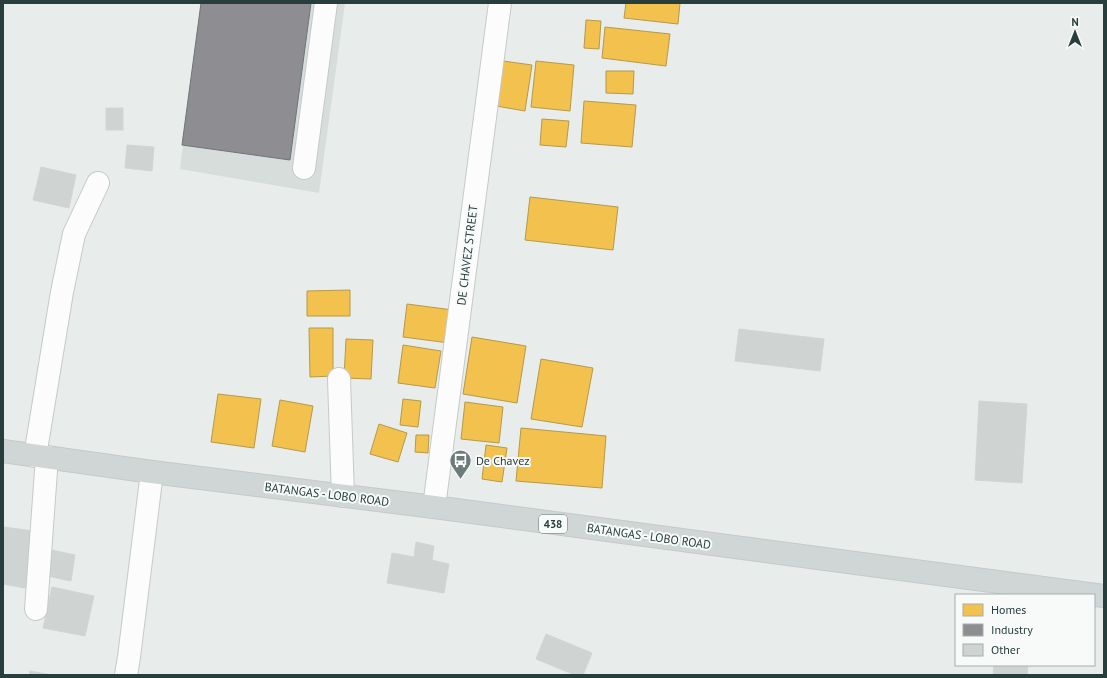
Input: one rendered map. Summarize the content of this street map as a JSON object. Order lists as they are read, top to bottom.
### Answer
{
  "streets": {
    "main road": ["BATANGAS - LOBO ROAD", "438"],
    "street": ["DE CHAVEZ STREET"]
  },
  "crossings": [
    ["DE CHAVEZ STREET", "BATANGAS - LOBO ROAD"]
  ],
  "places": {
    "bus stop": ["De Chavez"]
  },
  "legend": ["Homes", "Industry", "Other"],
  "north": "top"
}
